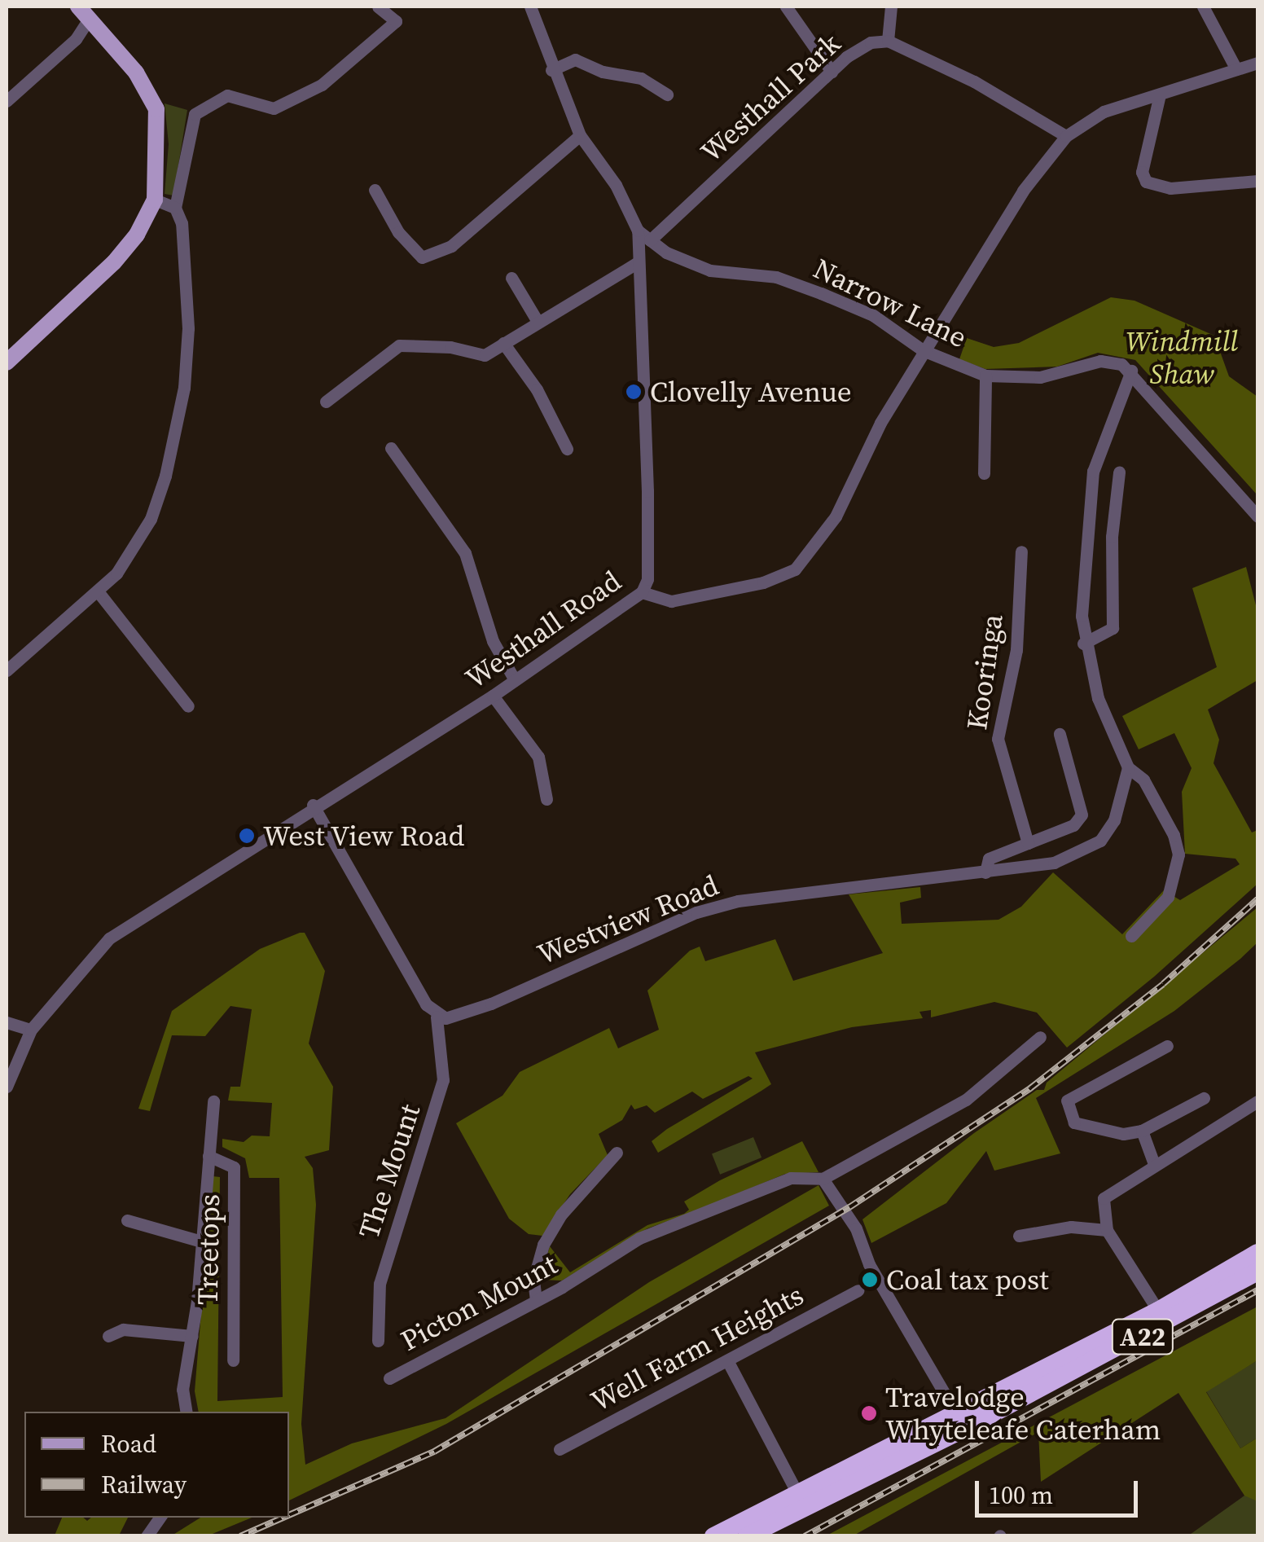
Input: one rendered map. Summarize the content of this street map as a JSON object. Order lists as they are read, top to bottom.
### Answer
{
  "streets": {
    "highway": ["A22"],
    "street": [
      "Westhall Park",
      "Narrow Lane",
      "Westhall Road",
      "Kooringa",
      "Westview Road",
      "The Mount",
      "Treetops",
      "Picton Mount",
      "Well Farm Heights"
    ]
  },
  "crossings": [
    ["Westhall Park", "Narrow Lane"],
    ["Narrow Lane", "Westhall Road"],
    ["Westview Road", "The Mount"]
  ],
  "parks": ["Windmill Shaw"],
  "places": [
    "Clovelly Avenue",
    "West View Road",
    "Coal tax post",
    "Travelodge Whyteleafe Caterham"
  ],
  "legend": ["Road", "Railway"],
  "scale_bar": "100 m"
}
